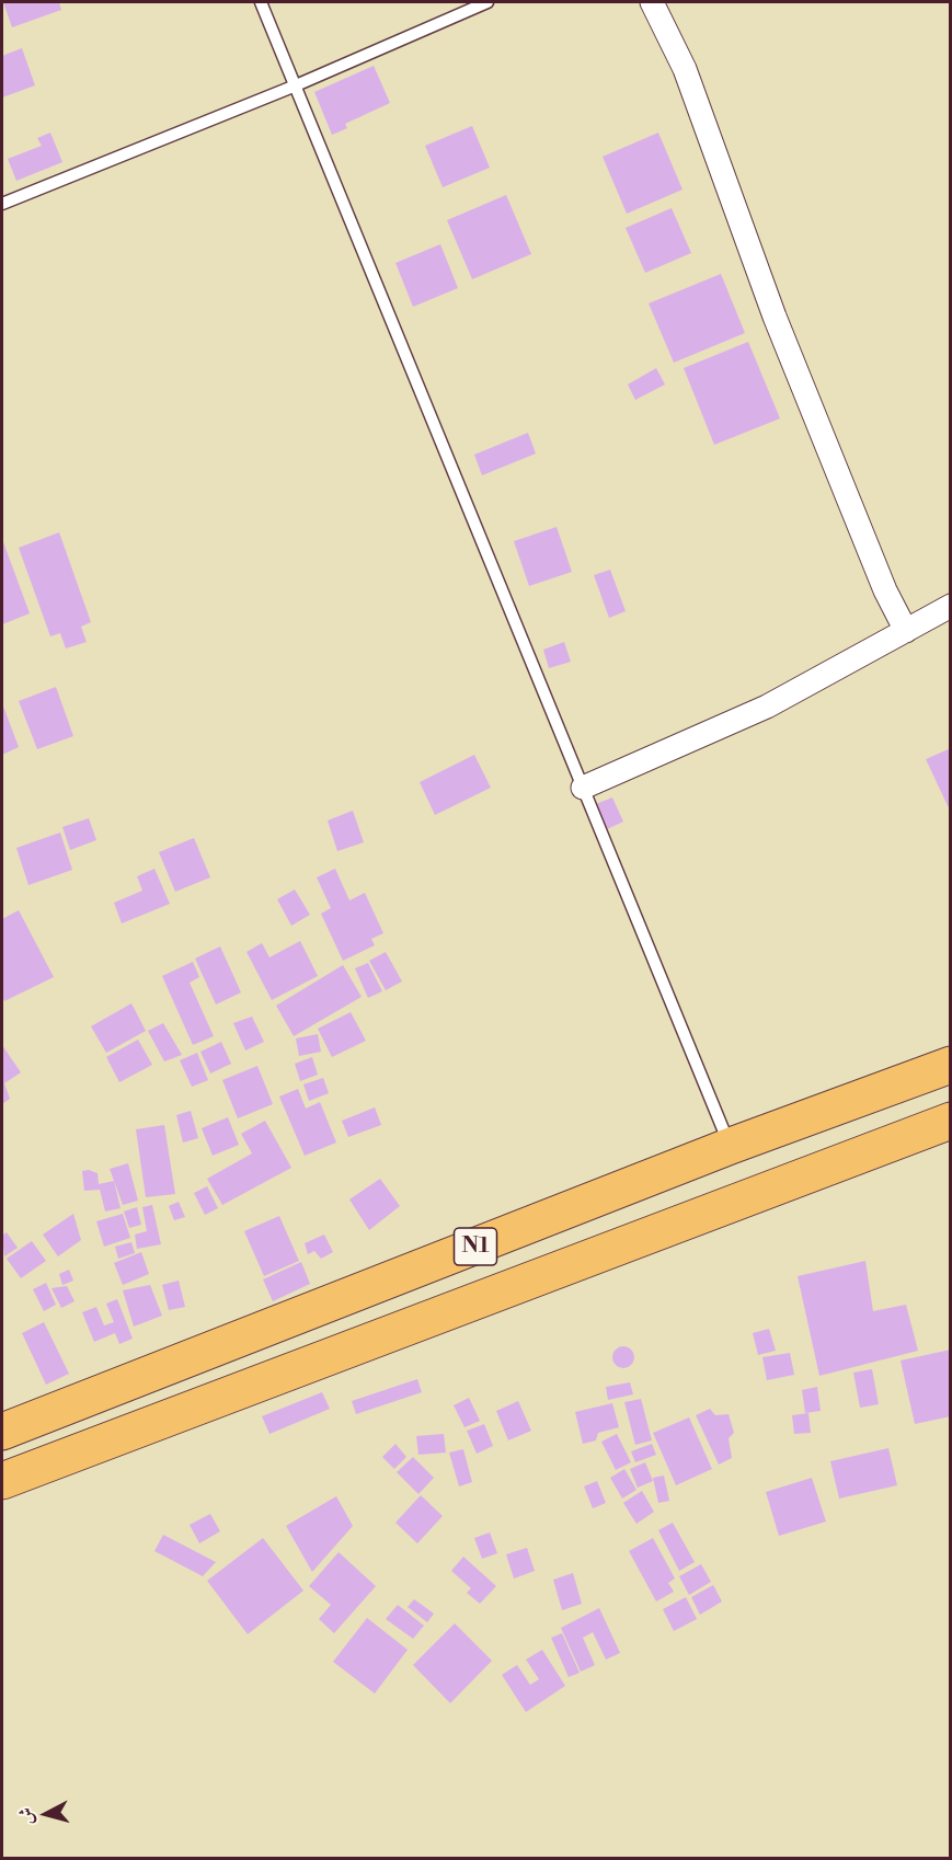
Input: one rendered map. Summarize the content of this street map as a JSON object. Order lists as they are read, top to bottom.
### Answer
{
  "streets": {
    "highway": ["N1"]
  },
  "north": "left"
}
